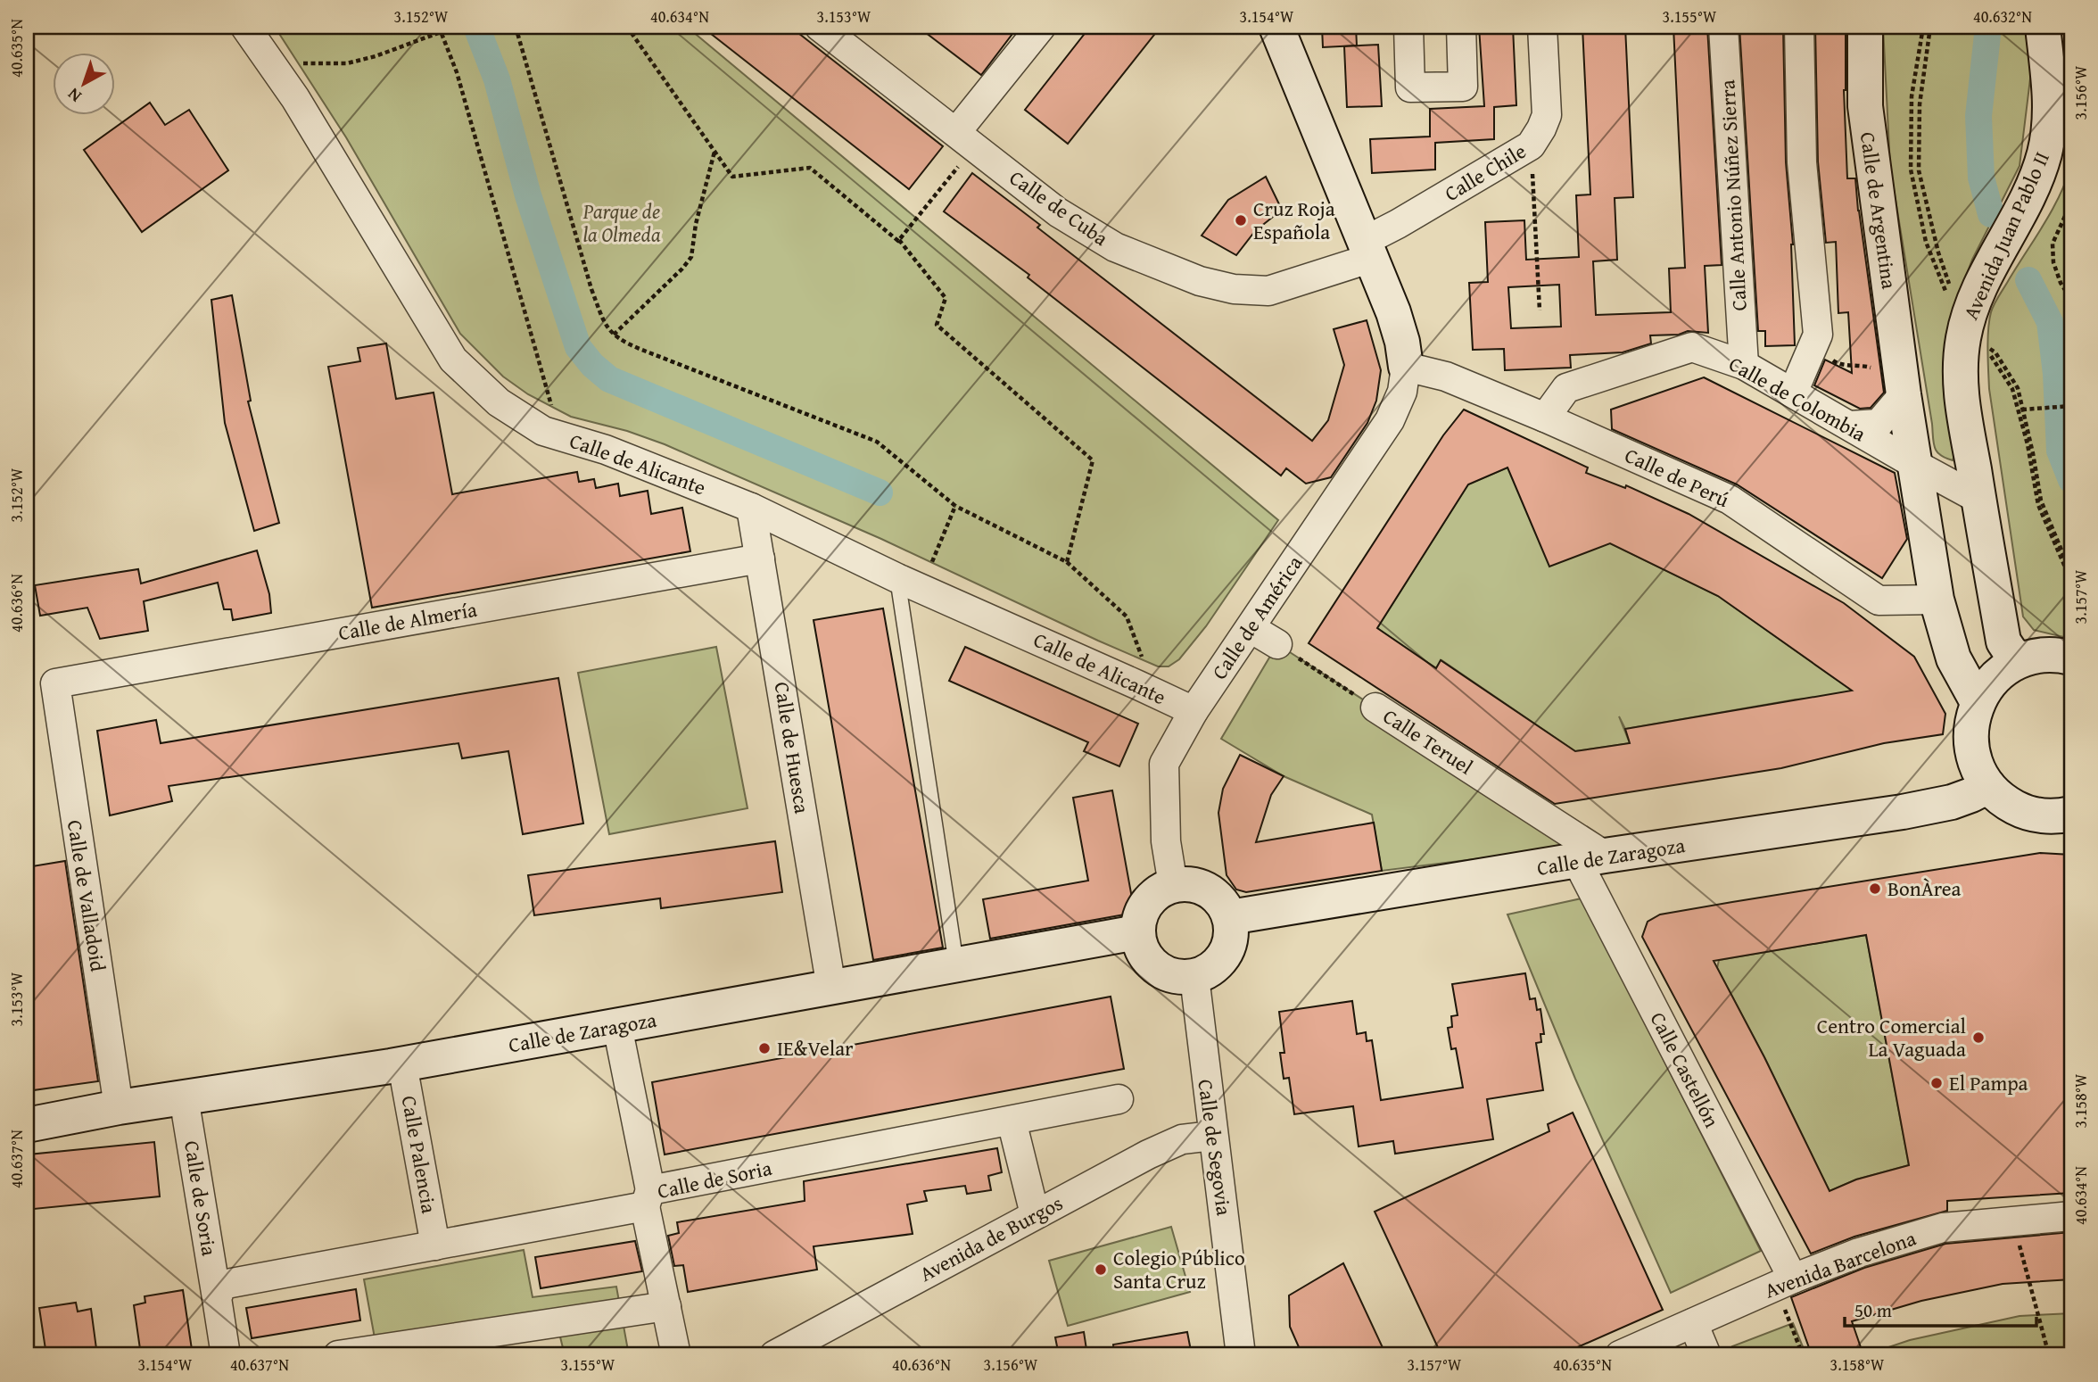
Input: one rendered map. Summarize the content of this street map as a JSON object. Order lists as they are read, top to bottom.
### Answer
{
  "streets": {
    "street": [
      "Calle Chile",
      "Calle Antonio Núñez Sierra",
      "Calle de Cuba",
      "Calle de Argentina",
      "Avenida Juan Pablo II",
      "Calle de Colombia",
      "Calle de Alicante",
      "Calle de Perú",
      "Calle de América",
      "Calle de Almería",
      "Calle Teruel",
      "Calle de Huesca",
      "Calle de Zaragoza",
      "Calle de Valladoid",
      "Calle Castellón",
      "Calle de Segovia",
      "Calle Palencia",
      "Calle de Soria",
      "Avenida de Burgos",
      "Avenida Barcelona"
    ]
  },
  "crossings": [
    ["Calle Chile", "Calle de Cuba"],
    ["Calle Antonio Núñez Sierra", "Calle de Colombia"],
    ["Calle de Argentina", "Calle de Colombia"],
    ["Calle de Argentina", "Calle de Perú"],
    ["Avenida Juan Pablo II", "Calle de Colombia"],
    ["Calle de Colombia", "Calle de Perú"],
    ["Calle de Alicante", "Calle de América"],
    ["Calle de Alicante", "Calle de Huesca"],
    ["Calle de Perú", "Calle de América"],
    ["Calle de América", "Calle de Zaragoza"],
    ["Calle de América", "Calle de Segovia"],
    ["Calle de Almería", "Calle de Huesca"],
    ["Calle de Almería", "Calle de Valladoid"],
    ["Calle Teruel", "Calle de Zaragoza"],
    ["Calle Teruel", "Calle Castellón"],
    ["Calle de Huesca", "Calle de Zaragoza"],
    ["Calle de Zaragoza", "Calle de Valladoid"],
    ["Calle de Zaragoza", "Calle Castellón"],
    ["Calle de Zaragoza", "Calle de Segovia"],
    ["Calle de Zaragoza", "Calle Palencia"],
    ["Calle de Zaragoza", "Calle de Soria"],
    ["Calle Castellón", "Avenida Barcelona"],
    ["Calle de Segovia", "Avenida de Burgos"],
    ["Calle Palencia", "Calle de Soria"]
  ],
  "parks": ["Parque de la Olmeda"],
  "places": [
    "Cruz Roja Española",
    "BonÀrea",
    "Centro Comercial La Vaguada",
    "IE&Velar",
    "El Pampa",
    "Colegio Público Santa Cruz"
  ],
  "scale_bar": "50 m",
  "north": "bottom left",
  "coordinates": [
    "3.152°W",
    "40.634°N",
    "3.153°W",
    "3.154°W",
    "3.155°W",
    "40.632°N",
    "40.635°N",
    "3.156°W",
    "3.157°W",
    "40.636°N",
    "3.158°W",
    "40.637°N"
  ]
}
